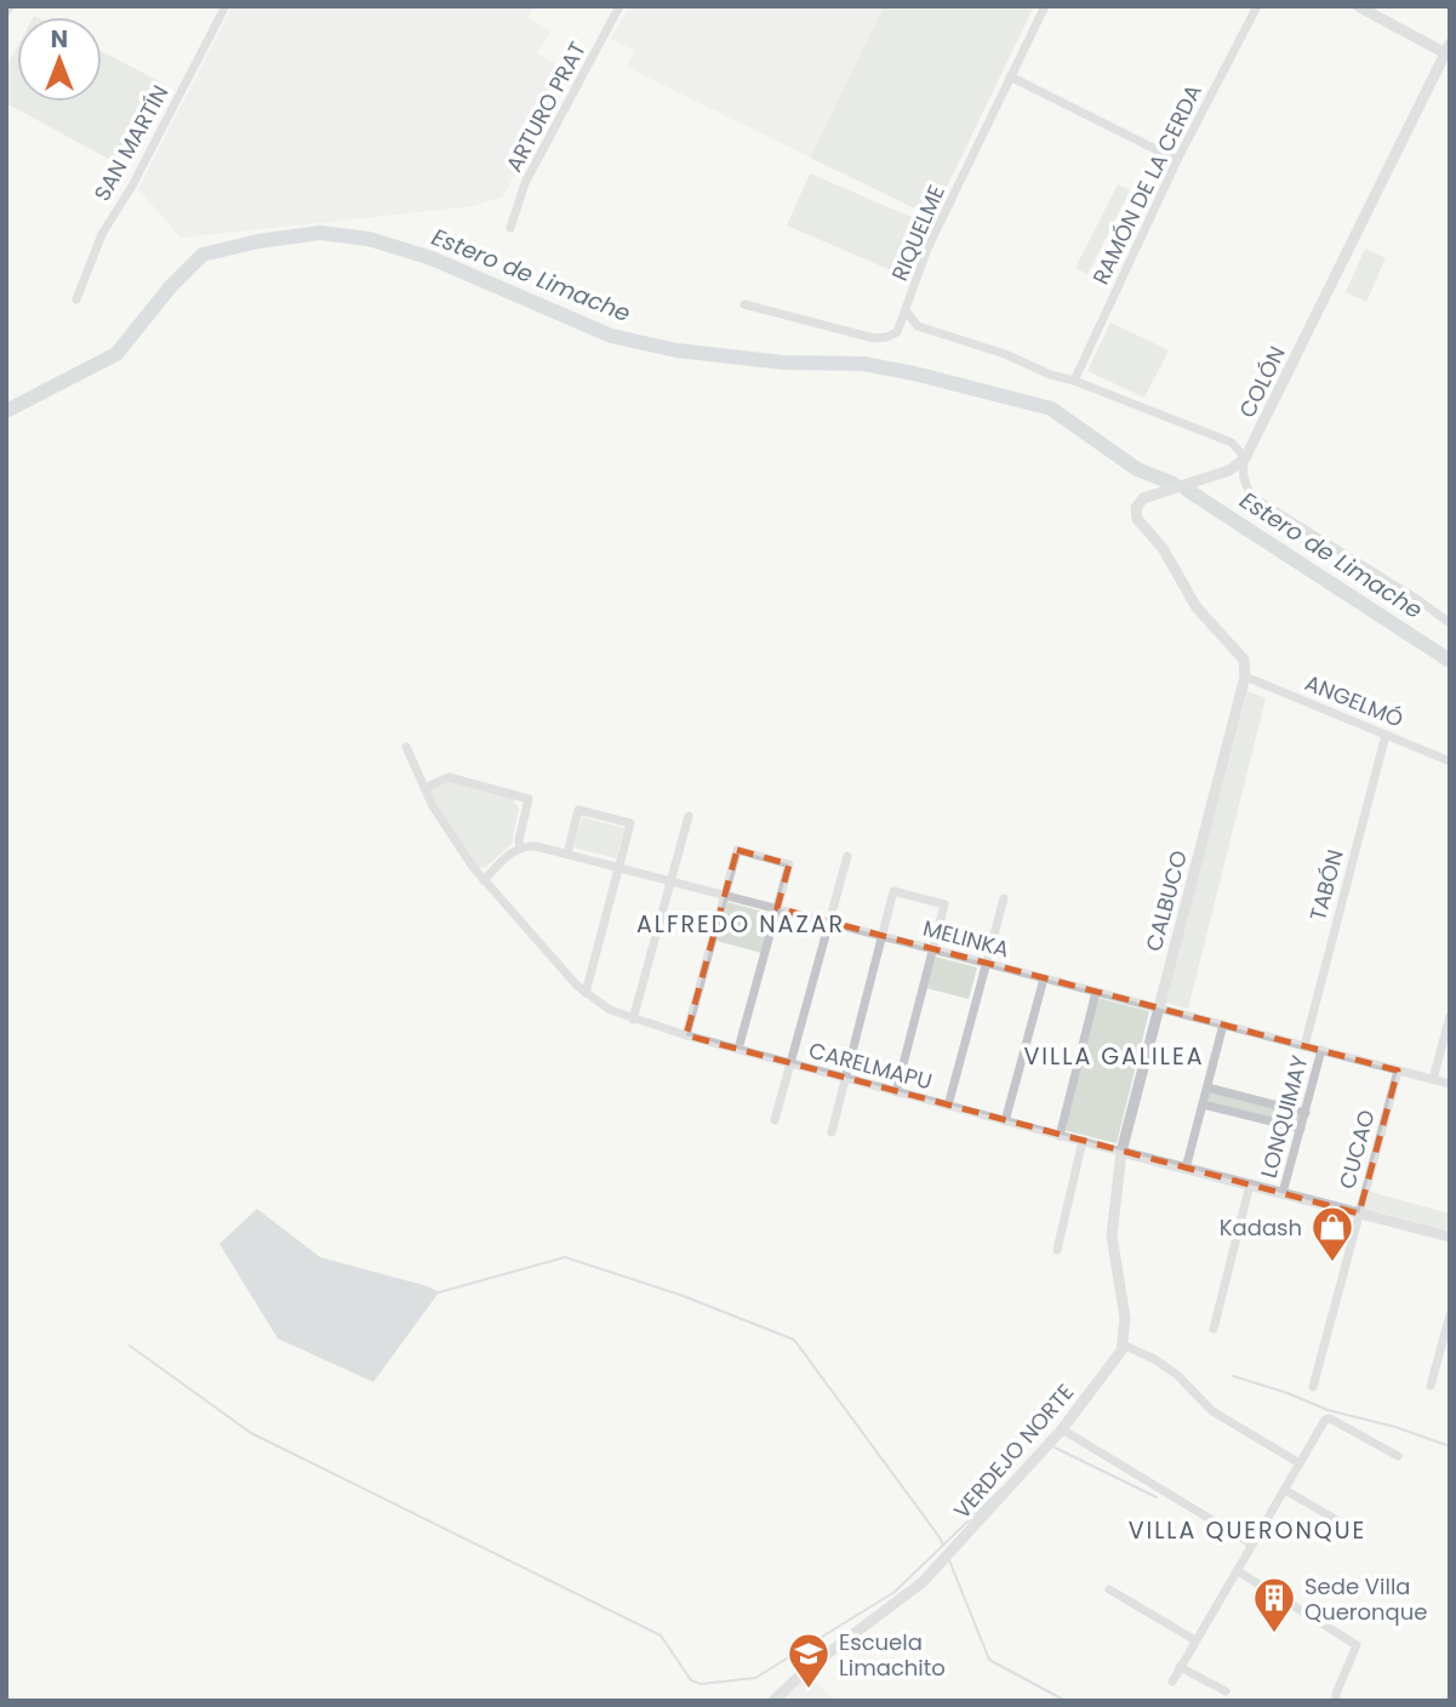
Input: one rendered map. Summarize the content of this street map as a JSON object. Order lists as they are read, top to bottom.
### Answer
{
  "streets": {
    "street": [
      "ARTURO PRAT",
      "SAN MARTÍN",
      "RAMÓN DE LA CERDA",
      "RIQUELME",
      "COLÓN",
      "ANGELMÓ",
      "TABÓN",
      "CALBUCO",
      "MELINKA",
      "CARELMAPU",
      "LONQUIMAY",
      "CUCAO",
      "VERDEJO NORTE"
    ]
  },
  "crossings": [
    ["COLÓN", "CALBUCO"],
    ["ANGELMÓ", "TABÓN"],
    ["ANGELMÓ", "CALBUCO"],
    ["TABÓN", "MELINKA"],
    ["CALBUCO", "MELINKA"],
    ["CALBUCO", "CARELMAPU"],
    ["MELINKA", "LONQUIMAY"],
    ["MELINKA", "CUCAO"],
    ["CARELMAPU", "LONQUIMAY"],
    ["CARELMAPU", "CUCAO"]
  ],
  "districts": ["ALFREDO NAZAR", "VILLA GALILEA", "VILLA QUERONQUE"],
  "water": ["Estero de Limache"],
  "places": {
    "shop": ["Kadash"],
    "building": ["Sede Villa Queronque"],
    "school or university": ["Escuela Limachito"]
  },
  "north": "top"
}
